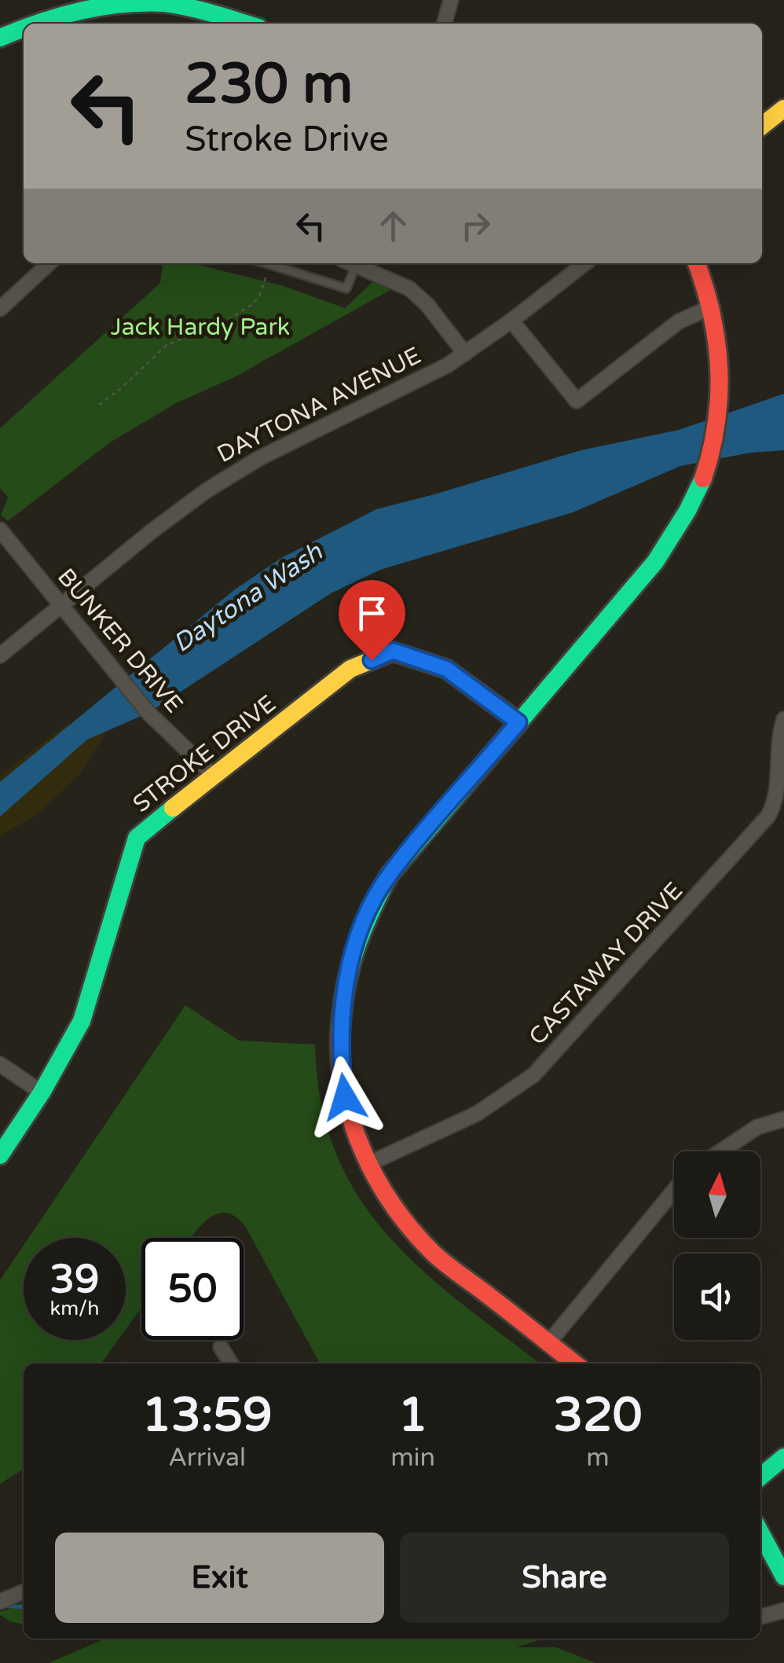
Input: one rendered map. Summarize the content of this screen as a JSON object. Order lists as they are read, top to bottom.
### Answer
{
  "streets": {
    "main road": ["STROKE DRIVE"],
    "street": ["DAYTONA AVENUE", "BUNKER DRIVE", "CASTAWAY DRIVE"]
  },
  "crossings": [
    ["DAYTONA AVENUE", "BUNKER DRIVE"],
    ["BUNKER DRIVE", "STROKE DRIVE"]
  ],
  "water": ["Daytona Wash"],
  "parks": ["Jack Hardy Park"],
  "north": "top",
  "page": {
    "turn": ["230 m", "Stroke Drive"],
    "speed": "39 km/h",
    "limit": "50",
    "eta": [
      "13:59",
      "Arrival",
      "1",
      "min",
      "320",
      "m"
    ],
    "buttons": ["Exit", "Share"]
  }
}
